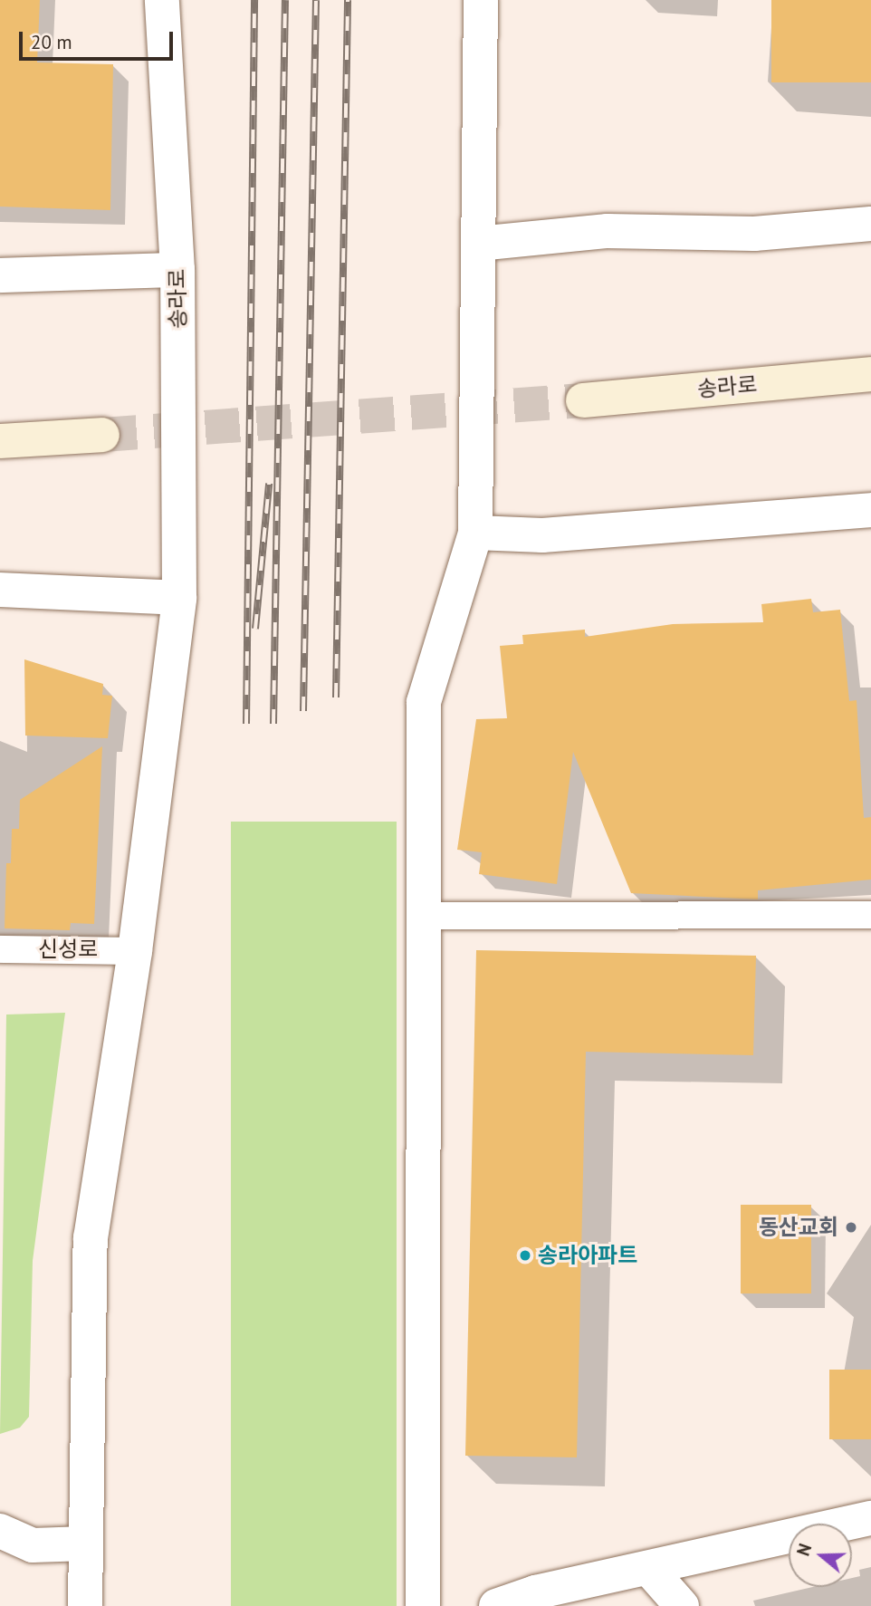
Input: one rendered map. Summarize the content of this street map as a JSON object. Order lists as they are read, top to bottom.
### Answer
{
  "streets": {
    "main road": ["송라로"],
    "lane": ["신성로"]
  },
  "crossings": [
    ["송라로", "신성로"]
  ],
  "places": ["동산교회", "송라아파트"],
  "scale_bar": "20 m",
  "north": "left"
}
